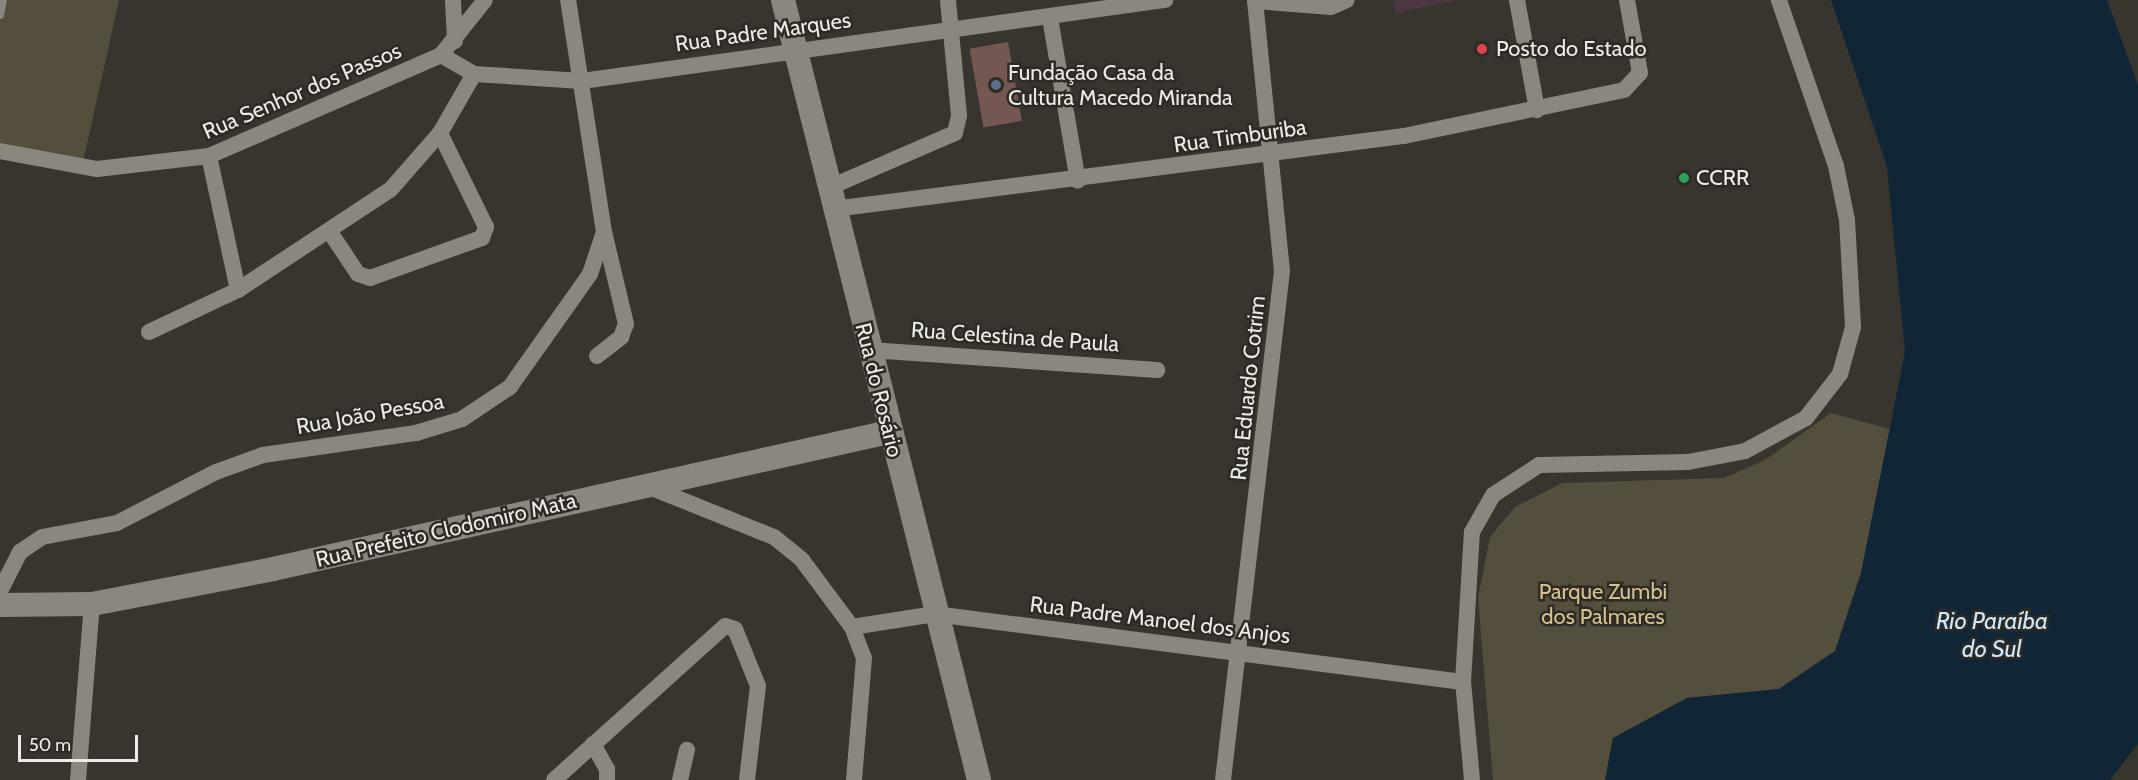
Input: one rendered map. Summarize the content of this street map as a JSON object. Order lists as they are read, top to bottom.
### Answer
{
  "streets": {
    "street": [
      "Rua Padre Marques",
      "Rua Senhor dos Passos",
      "Rua Timburiba",
      "Rua Celestina de Paula",
      "Rua Eduardo Cotrim",
      "Rua do Rosário",
      "Rua João Pessoa",
      "Rua Prefeito Clodomiro Mata",
      "Rua Padre Manoel dos Anjos"
    ]
  },
  "crossings": [
    ["Rua Padre Marques", "Rua Senhor dos Passos"],
    ["Rua Padre Marques", "Rua do Rosário"],
    ["Rua Padre Marques", "Rua João Pessoa"],
    ["Rua Timburiba", "Rua Eduardo Cotrim"],
    ["Rua Timburiba", "Rua do Rosário"],
    ["Rua Celestina de Paula", "Rua do Rosário"],
    ["Rua Eduardo Cotrim", "Rua Padre Manoel dos Anjos"],
    ["Rua do Rosário", "Rua Prefeito Clodomiro Mata"],
    ["Rua do Rosário", "Rua Padre Manoel dos Anjos"]
  ],
  "water": ["Rio Paraíba do Sul"],
  "parks": ["Parque Zumbi dos Palmares"],
  "places": ["Posto do Estado", "Fundação Casa da Cultura Macedo Miranda", "CCRR"],
  "scale_bar": "50 m"
}
